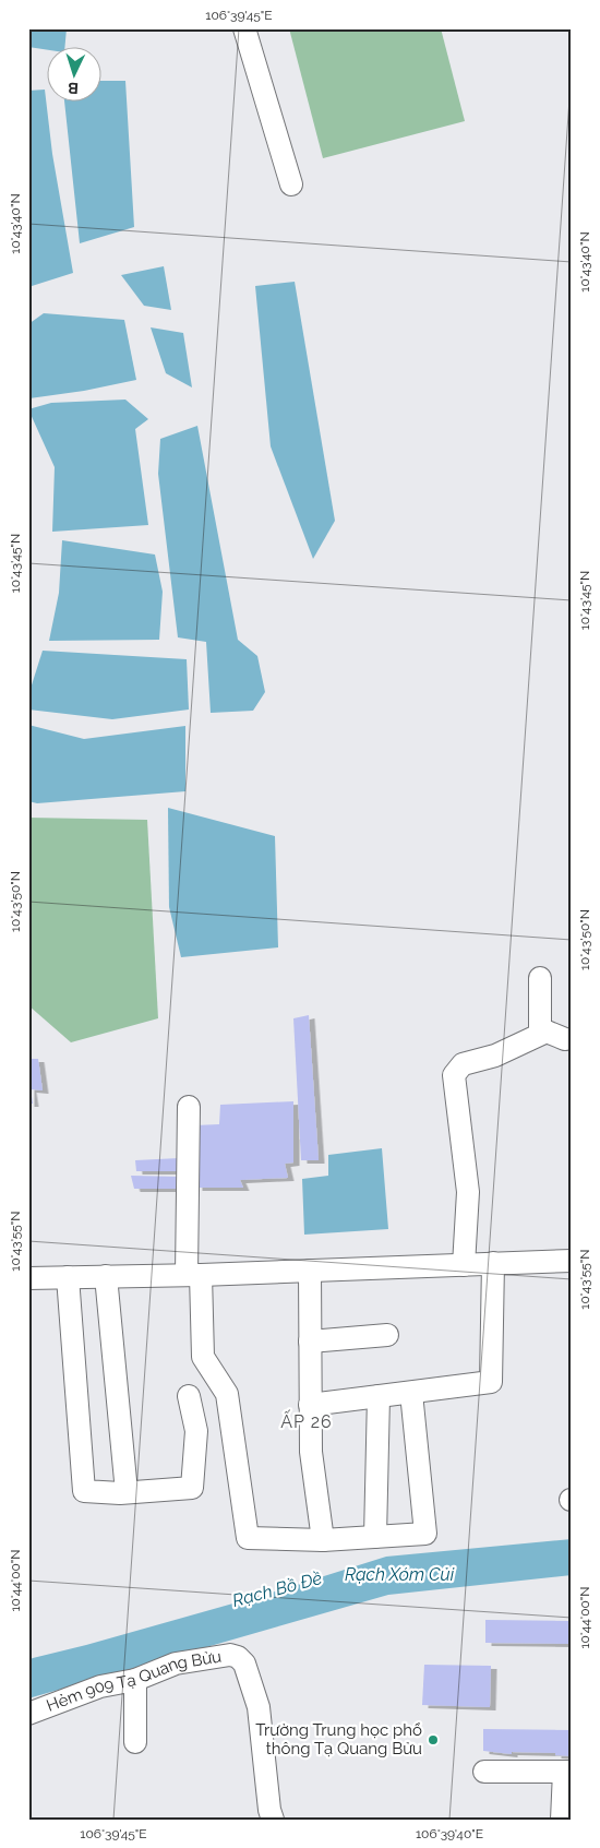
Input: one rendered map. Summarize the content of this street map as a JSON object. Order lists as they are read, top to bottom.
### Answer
{
  "streets": {
    "street": ["Hẻm 909 Tạ Quang Bửu"]
  },
  "districts": ["ẤP 26"],
  "water": ["Rạch Xóm Củi", "Rạch Bồ Đề"],
  "places": ["Trường Trung học phổ thông Tạ Quang Bửu"],
  "north": "bottom",
  "coordinates": [
    "106°39'45\"E",
    "10°43'40\"N",
    "10°43'45\"N",
    "10°43'50\"N",
    "10°43'55\"N",
    "10°44'00\"N",
    "106°39'40\"E"
  ]
}
